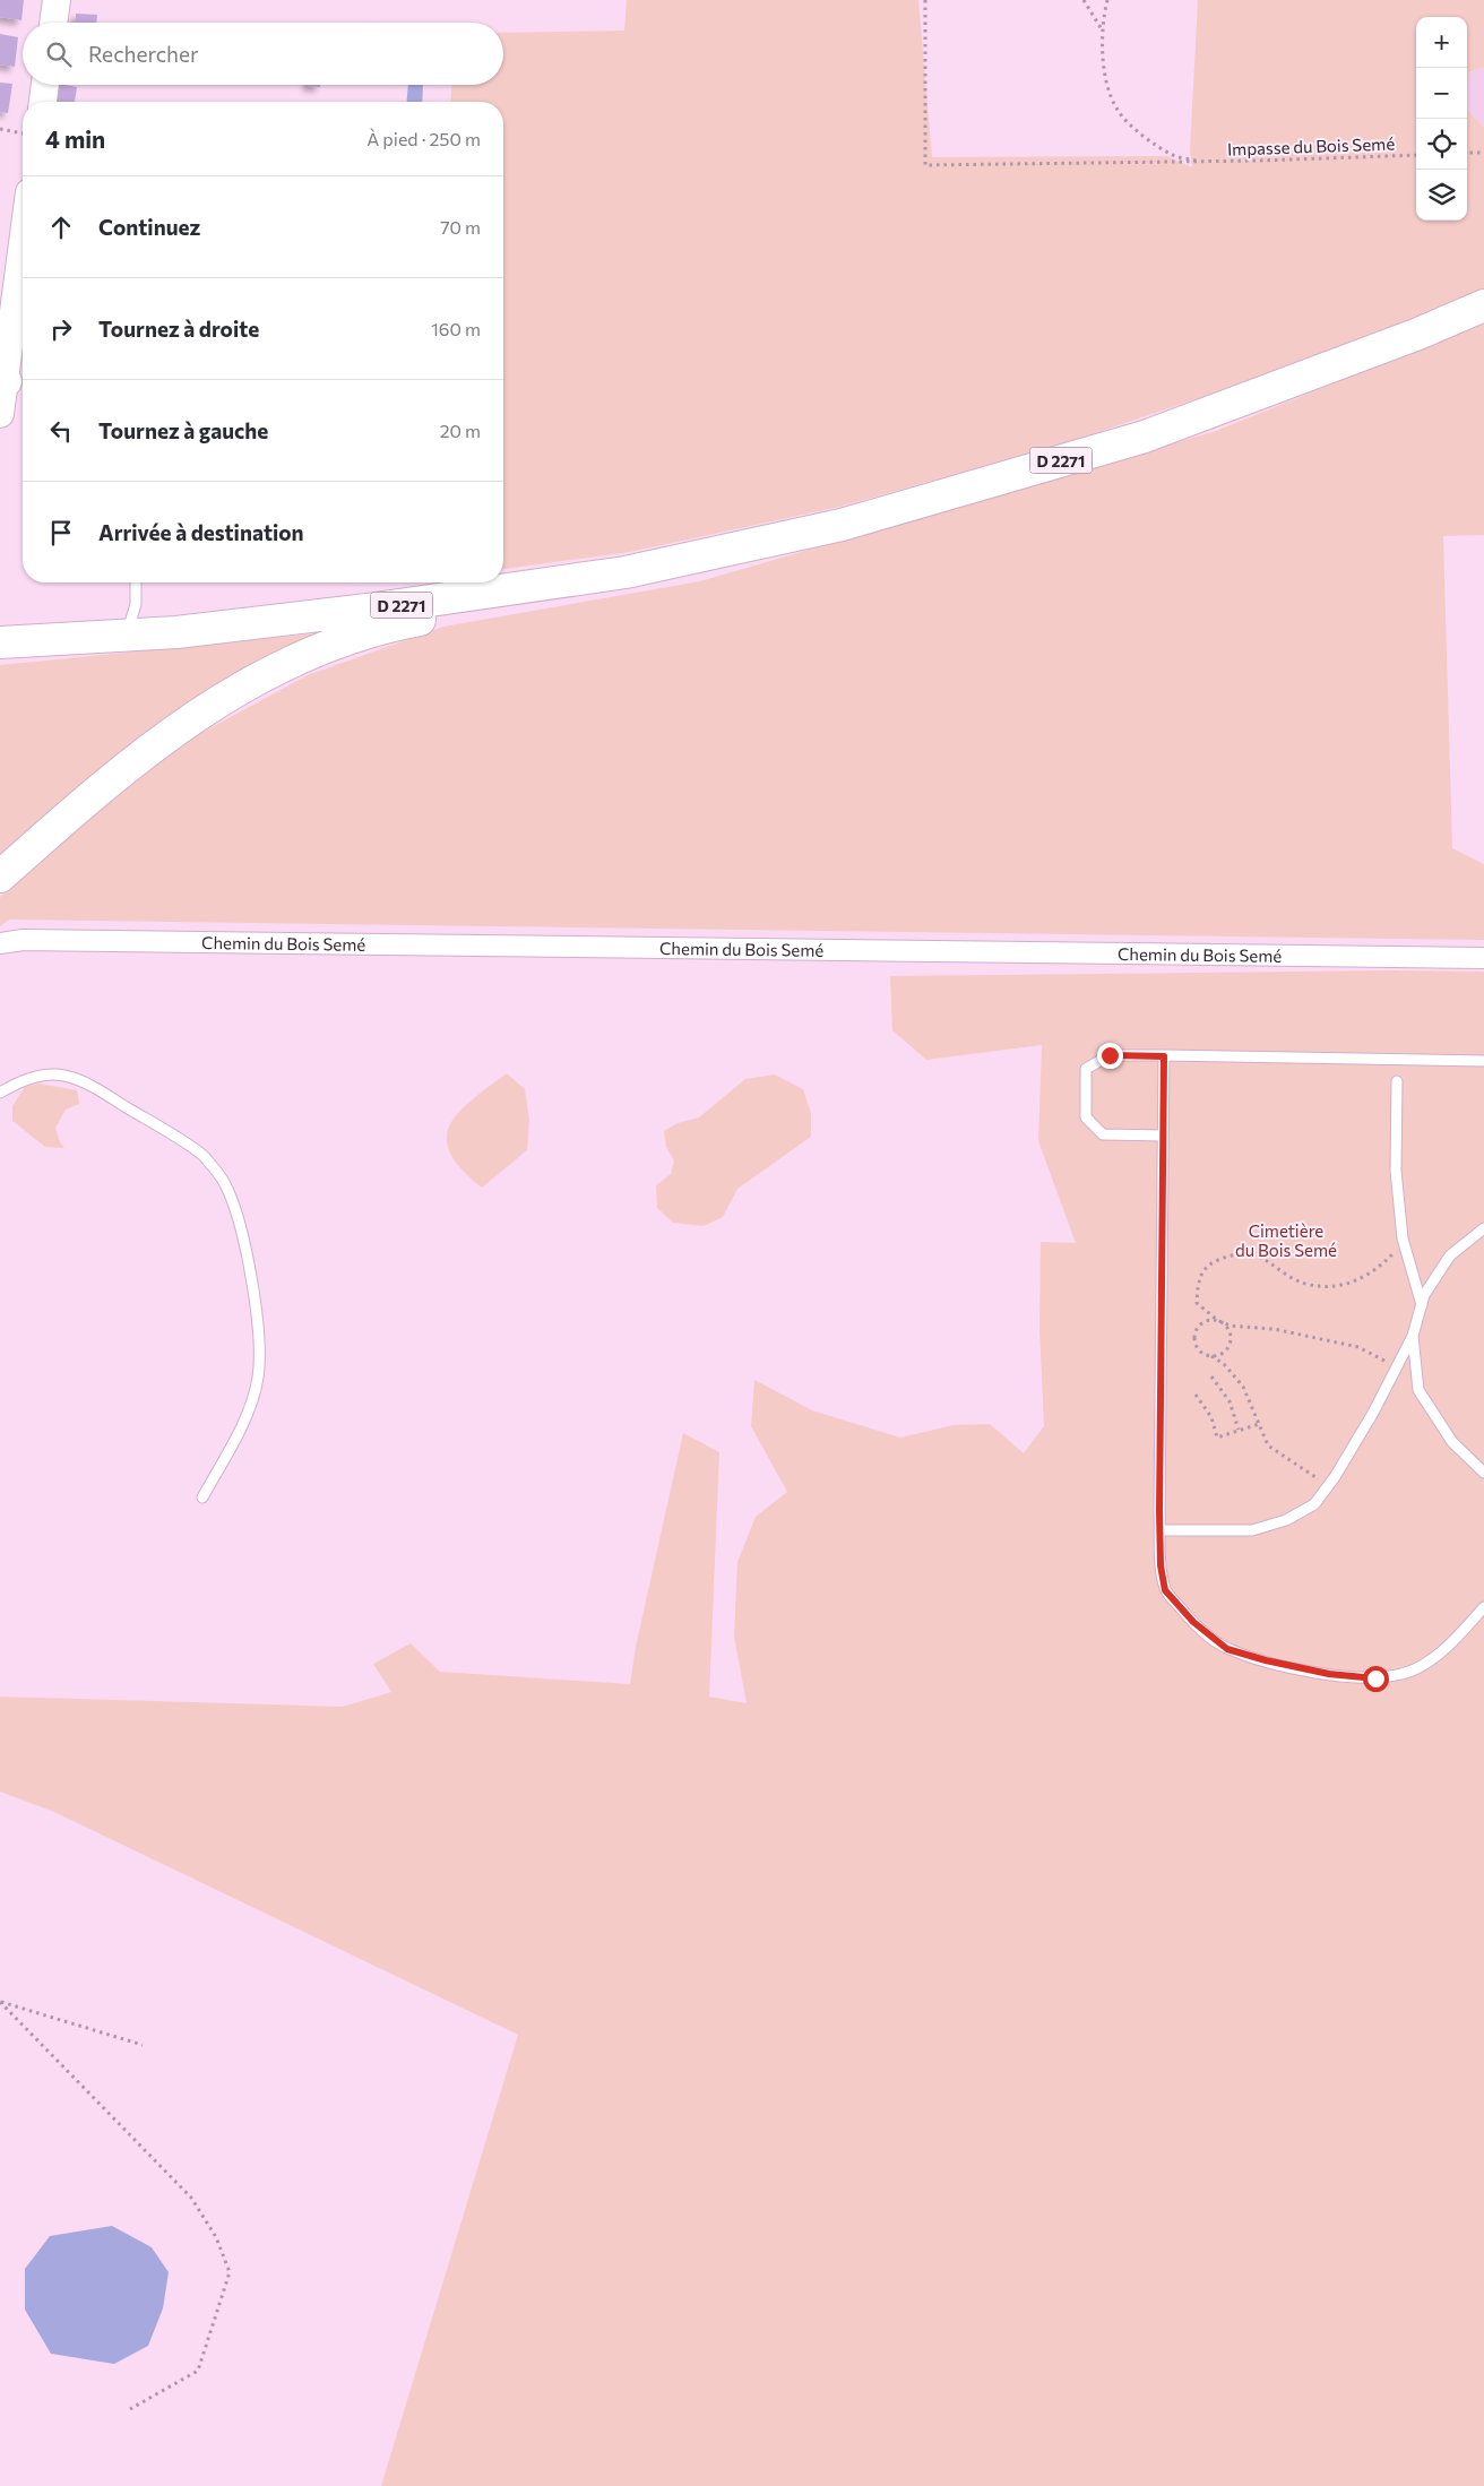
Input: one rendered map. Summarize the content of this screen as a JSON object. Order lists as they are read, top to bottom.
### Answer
{
  "streets": {
    "highway": ["D 2271"],
    "street": ["Chemin du Bois Semé"],
    "path": ["Impasse du Bois Semé"]
  },
  "parks": ["Cimetière du Bois Semé"],
  "page": {
    "map_buttons": ["+", "−"],
    "search": "Rechercher",
    "heading": ["4 min", "À pied · 250 m"],
    "list": [
      ["Continuez", "70 m"],
      ["Tournez à droite", "160 m"],
      ["Tournez à gauche", "20 m"],
      "Arrivée à destination"
    ]
  }
}
